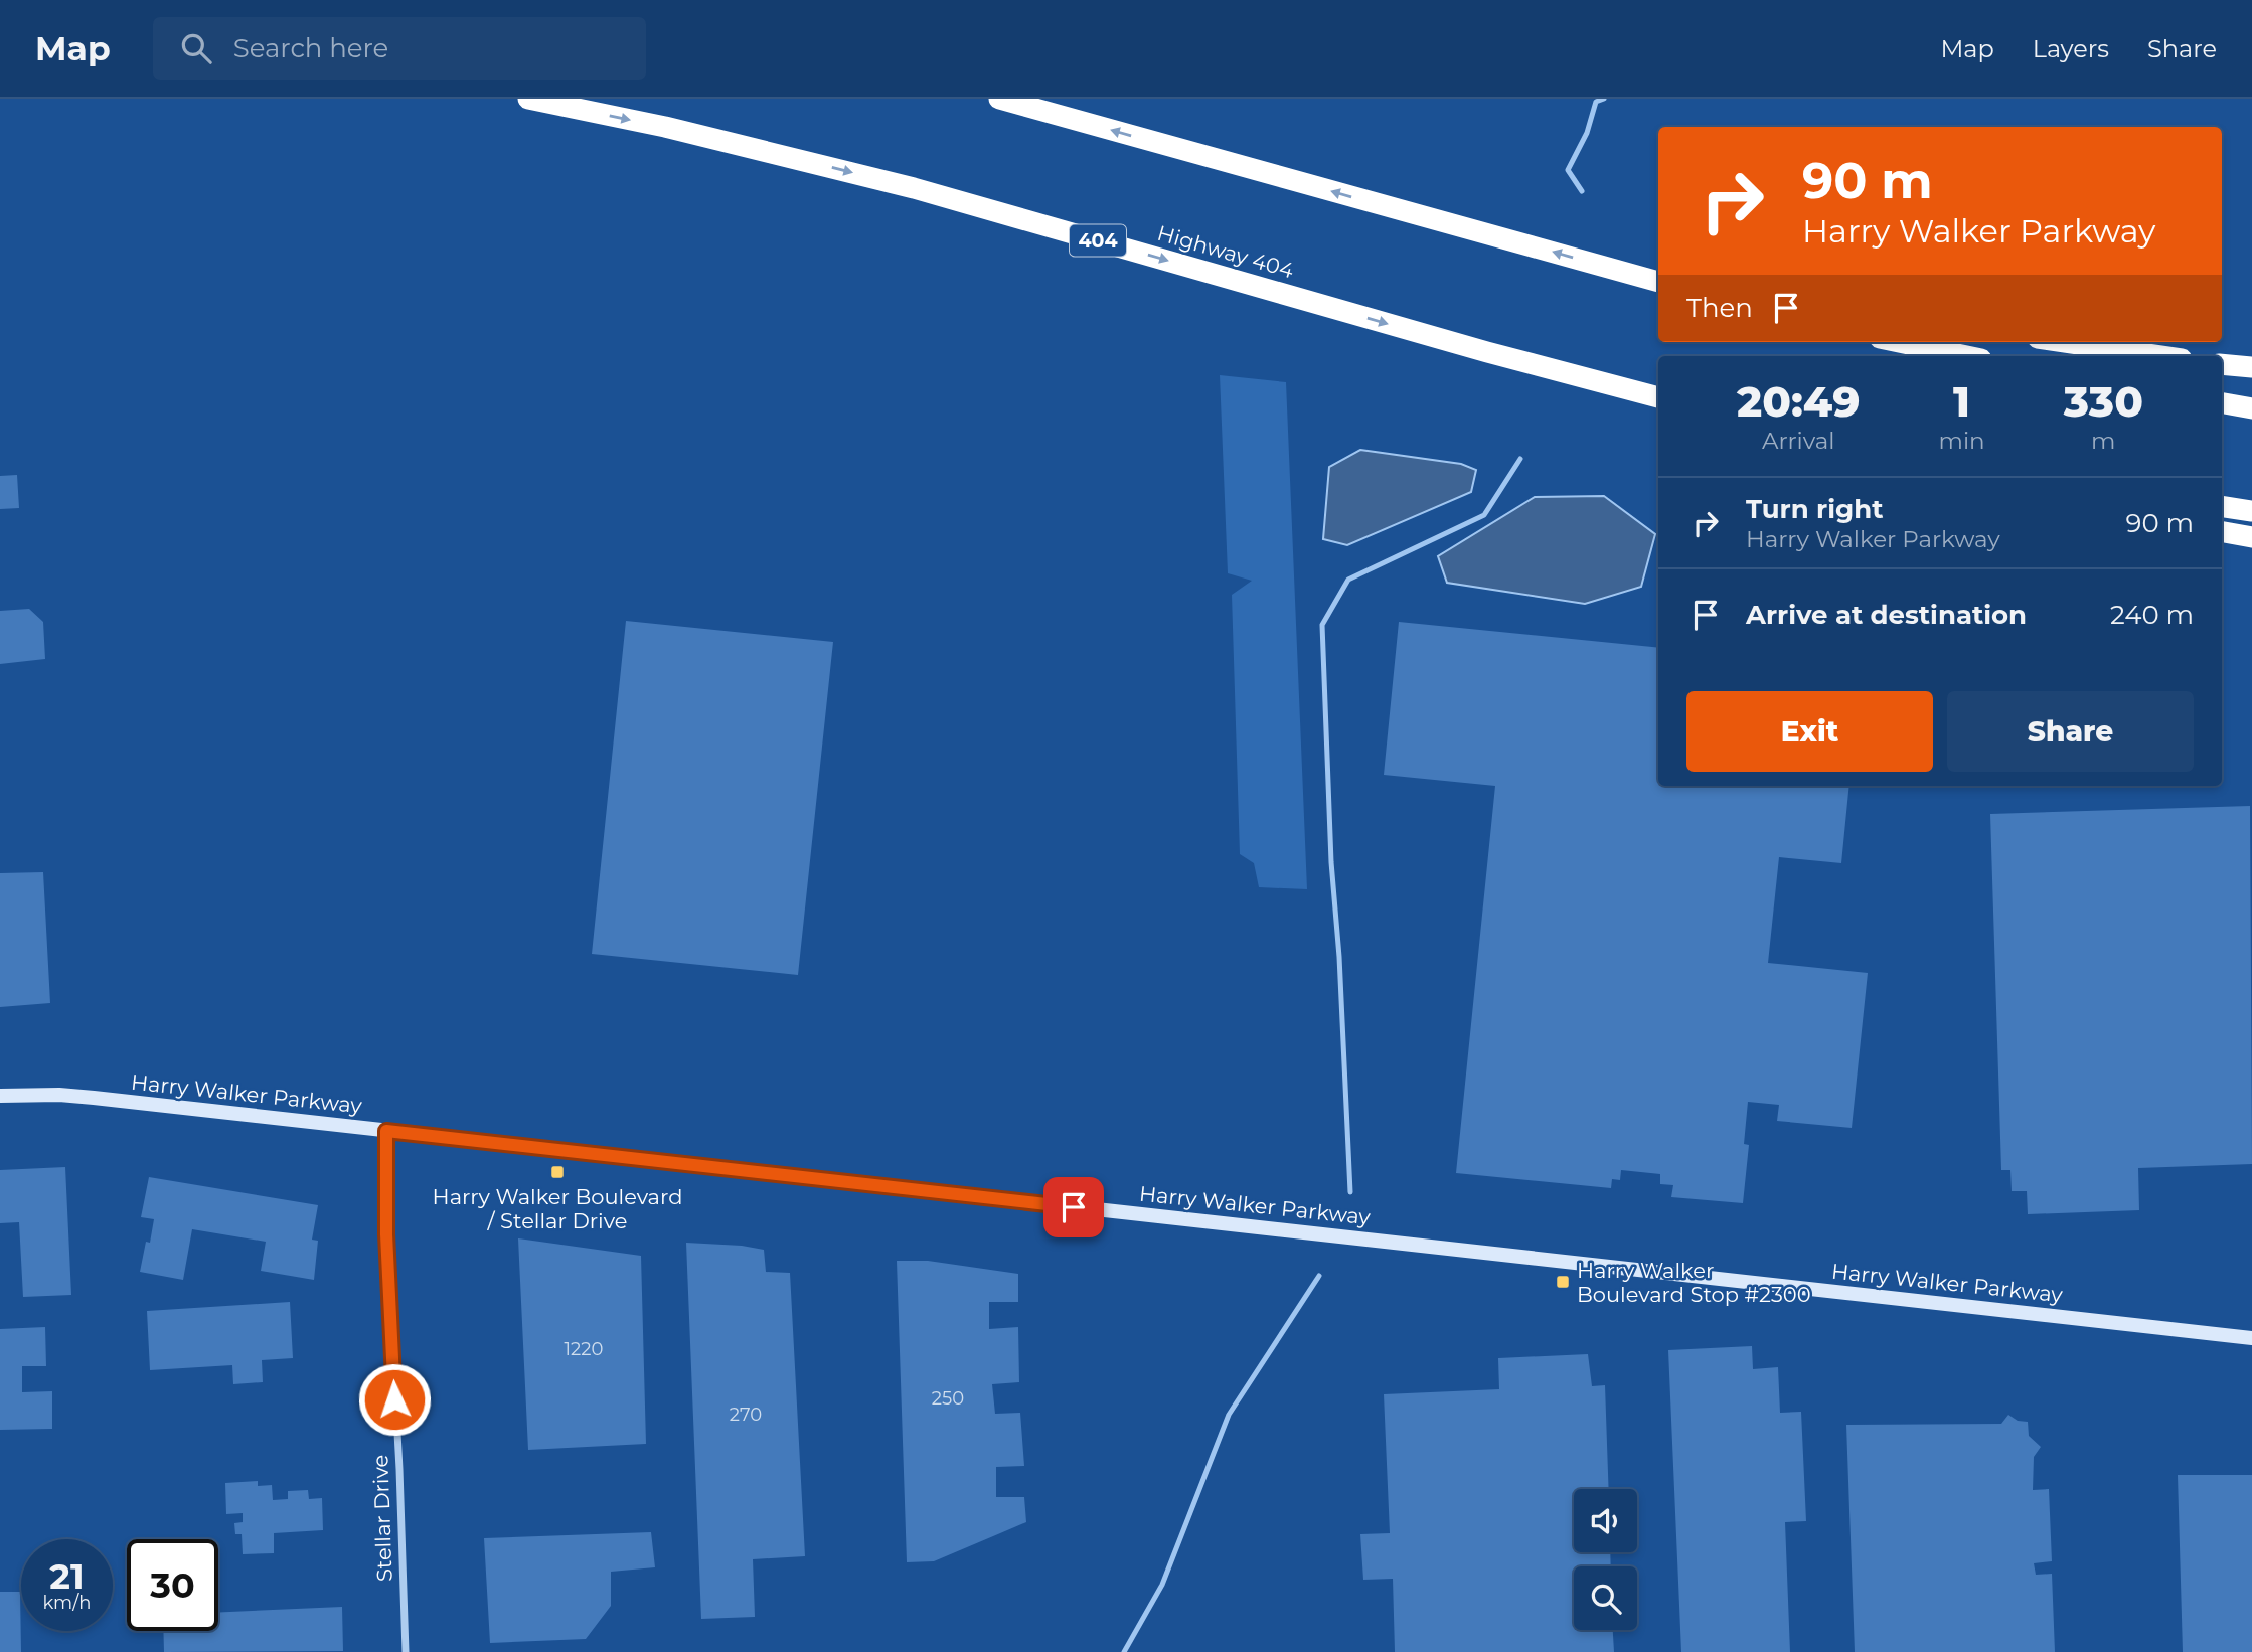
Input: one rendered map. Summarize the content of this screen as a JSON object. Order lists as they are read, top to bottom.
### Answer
{
  "streets": {
    "highway": ["404", "Highway 404"],
    "street": ["Harry Walker Parkway", "Stellar Drive"]
  },
  "crossings": [
    ["Harry Walker Parkway", "Stellar Drive"]
  ],
  "places": {
    "transit": ["Harry Walker Boulevard / Stellar Drive", "Harry Walker Boulevard Stop #2300"]
  },
  "house_numbers": ["1220", "250", "270"],
  "page": {
    "header": "Map",
    "search": "Search here",
    "nav": ["Map", "Layers", "Share"],
    "turn": ["90 m", "Harry Walker Parkway"],
    "then": "Then",
    "eta": [
      "20:49",
      "Arrival",
      "1",
      "min",
      "330",
      "m"
    ],
    "list": [
      {
        "name": "Turn right",
        "note": "Harry Walker Parkway",
        "value": "90 m"
      },
      {
        "name": "Arrive at destination",
        "value": "240 m"
      }
    ],
    "buttons": ["Exit", "Share"],
    "speed": "21 km/h",
    "limit": "30"
  }
}
